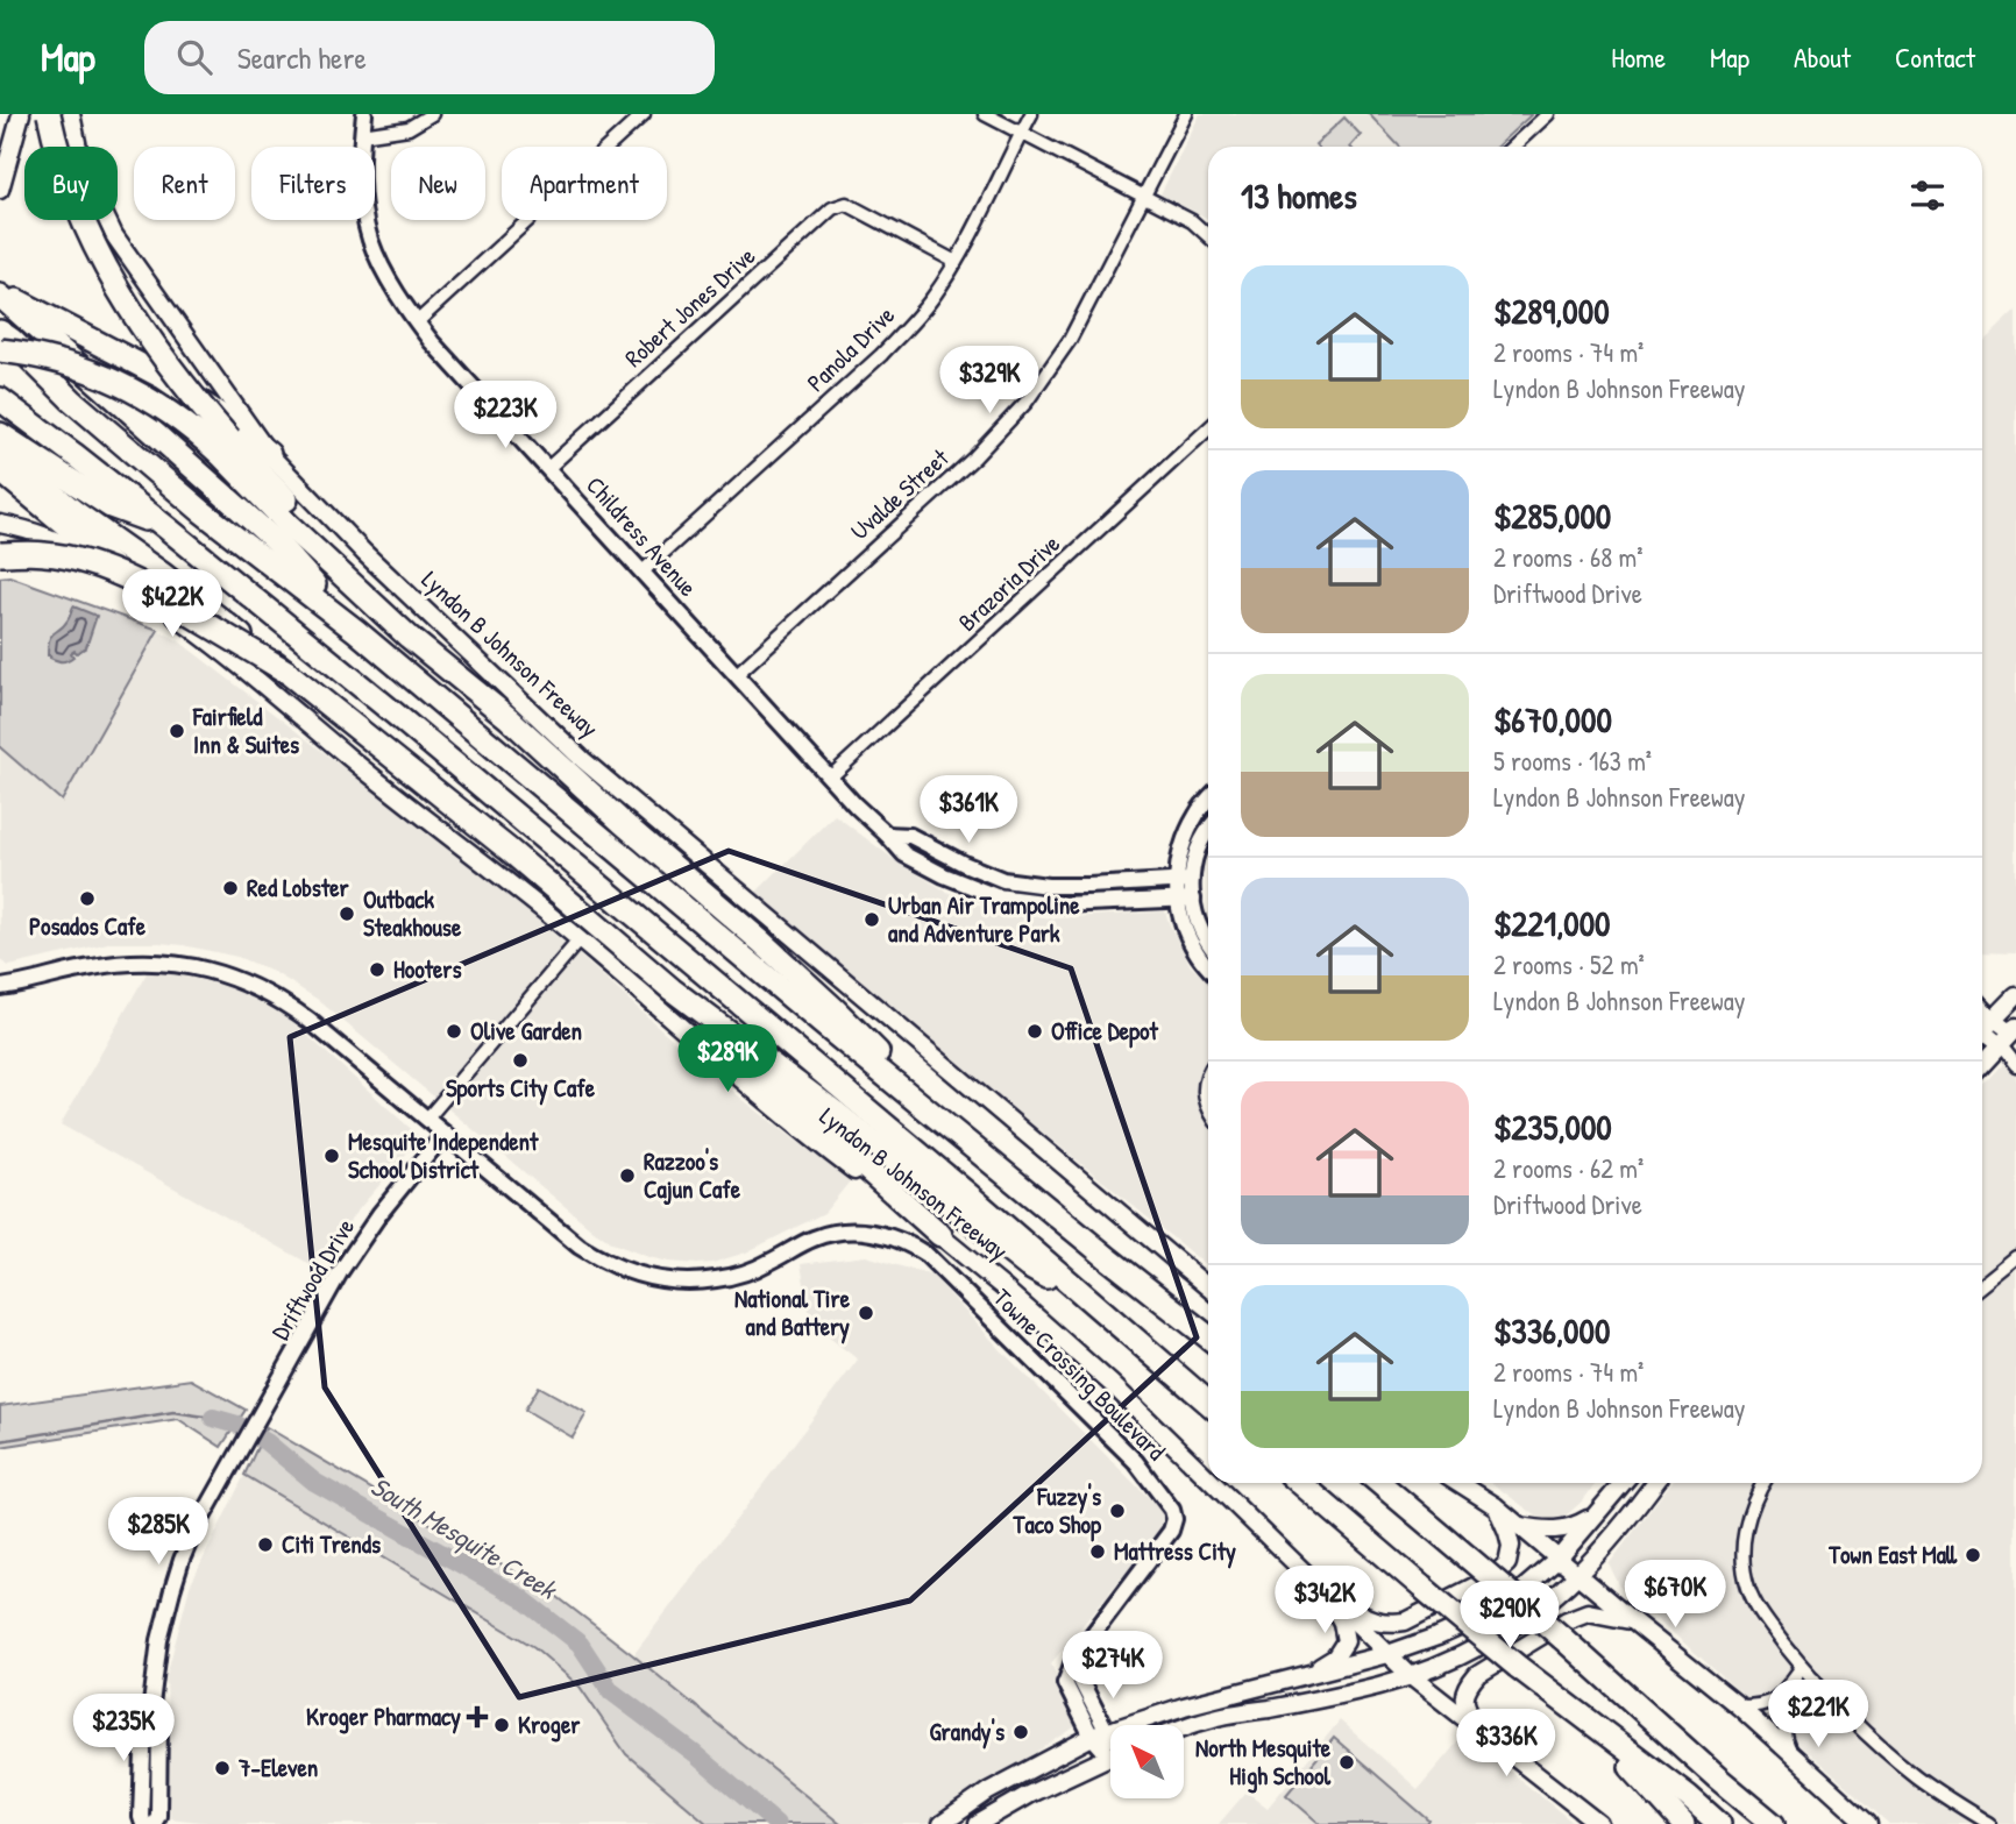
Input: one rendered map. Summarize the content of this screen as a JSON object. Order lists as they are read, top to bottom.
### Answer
{
  "streets": {
    "highway": ["Lyndon B Johnson Freeway"],
    "street": [
      "Robert Jones Drive",
      "Panola Drive",
      "Uvalde Street",
      "Childress Avenue",
      "Brazoria Drive",
      "Driftwood Drive",
      "Towne Crossing Boulevard"
    ]
  },
  "crossings": [
    ["Robert Jones Drive", "Panola Drive"],
    ["Robert Jones Drive", "Childress Avenue"],
    ["Panola Drive", "Childress Avenue"],
    ["Uvalde Street", "Childress Avenue"],
    ["Childress Avenue", "Brazoria Drive"],
    ["Driftwood Drive", "Towne Crossing Boulevard"]
  ],
  "water": ["South Mesquite Creek"],
  "places": {
    "other": [
      "Fairfield Inn & Suites",
      "Red Lobster",
      "Posados Cafe",
      "Outback Steakhouse",
      "Urban Air Trampoline and Adventure Park",
      "Hooters",
      "Olive Garden",
      "Office Depot",
      "Sports City Cafe",
      "Mesquite Independent School District",
      "Razzoo's Cajun Cafe",
      "National Tire and Battery",
      "Fuzzy's Taco Shop",
      "Citi Trends",
      "Mattress City",
      "Town East Mall",
      "Kroger",
      "Grandy's",
      "North Mesquite High School",
      "7-Eleven"
    ],
    "health": ["Kroger Pharmacy"]
  },
  "north": "top left",
  "page": {
    "header": "Map",
    "search": "Search here",
    "nav": [
      "Home",
      "Map",
      "About",
      "Contact"
    ],
    "chip": [
      "Buy",
      "Rent",
      "Filters",
      "New",
      "Apartment"
    ],
    "heading": "13 homes",
    "list": [
      {
        "name": "$289,000",
        "note": "2 rooms · 74 m² · Lyndon B Johnson Freeway"
      },
      {
        "name": "$285,000",
        "note": "2 rooms · 68 m² · Driftwood Drive"
      },
      {
        "name": "$670,000",
        "note": "5 rooms · 163 m² · Lyndon B Johnson Freeway"
      },
      {
        "name": "$221,000",
        "note": "2 rooms · 52 m² · Lyndon B Johnson Freeway"
      },
      {
        "name": "$235,000",
        "note": "2 rooms · 62 m² · Driftwood Drive"
      },
      {
        "name": "$336,000",
        "note": "2 rooms · 74 m² · Lyndon B Johnson Freeway"
      }
    ],
    "price": [
      "$329K",
      "$223K",
      "$422K",
      "$361K",
      "$289K",
      "$285K",
      "$670K",
      "$342K",
      "$290K",
      "$274K",
      "$221K",
      "$235K",
      "$336K"
    ]
  }
}
